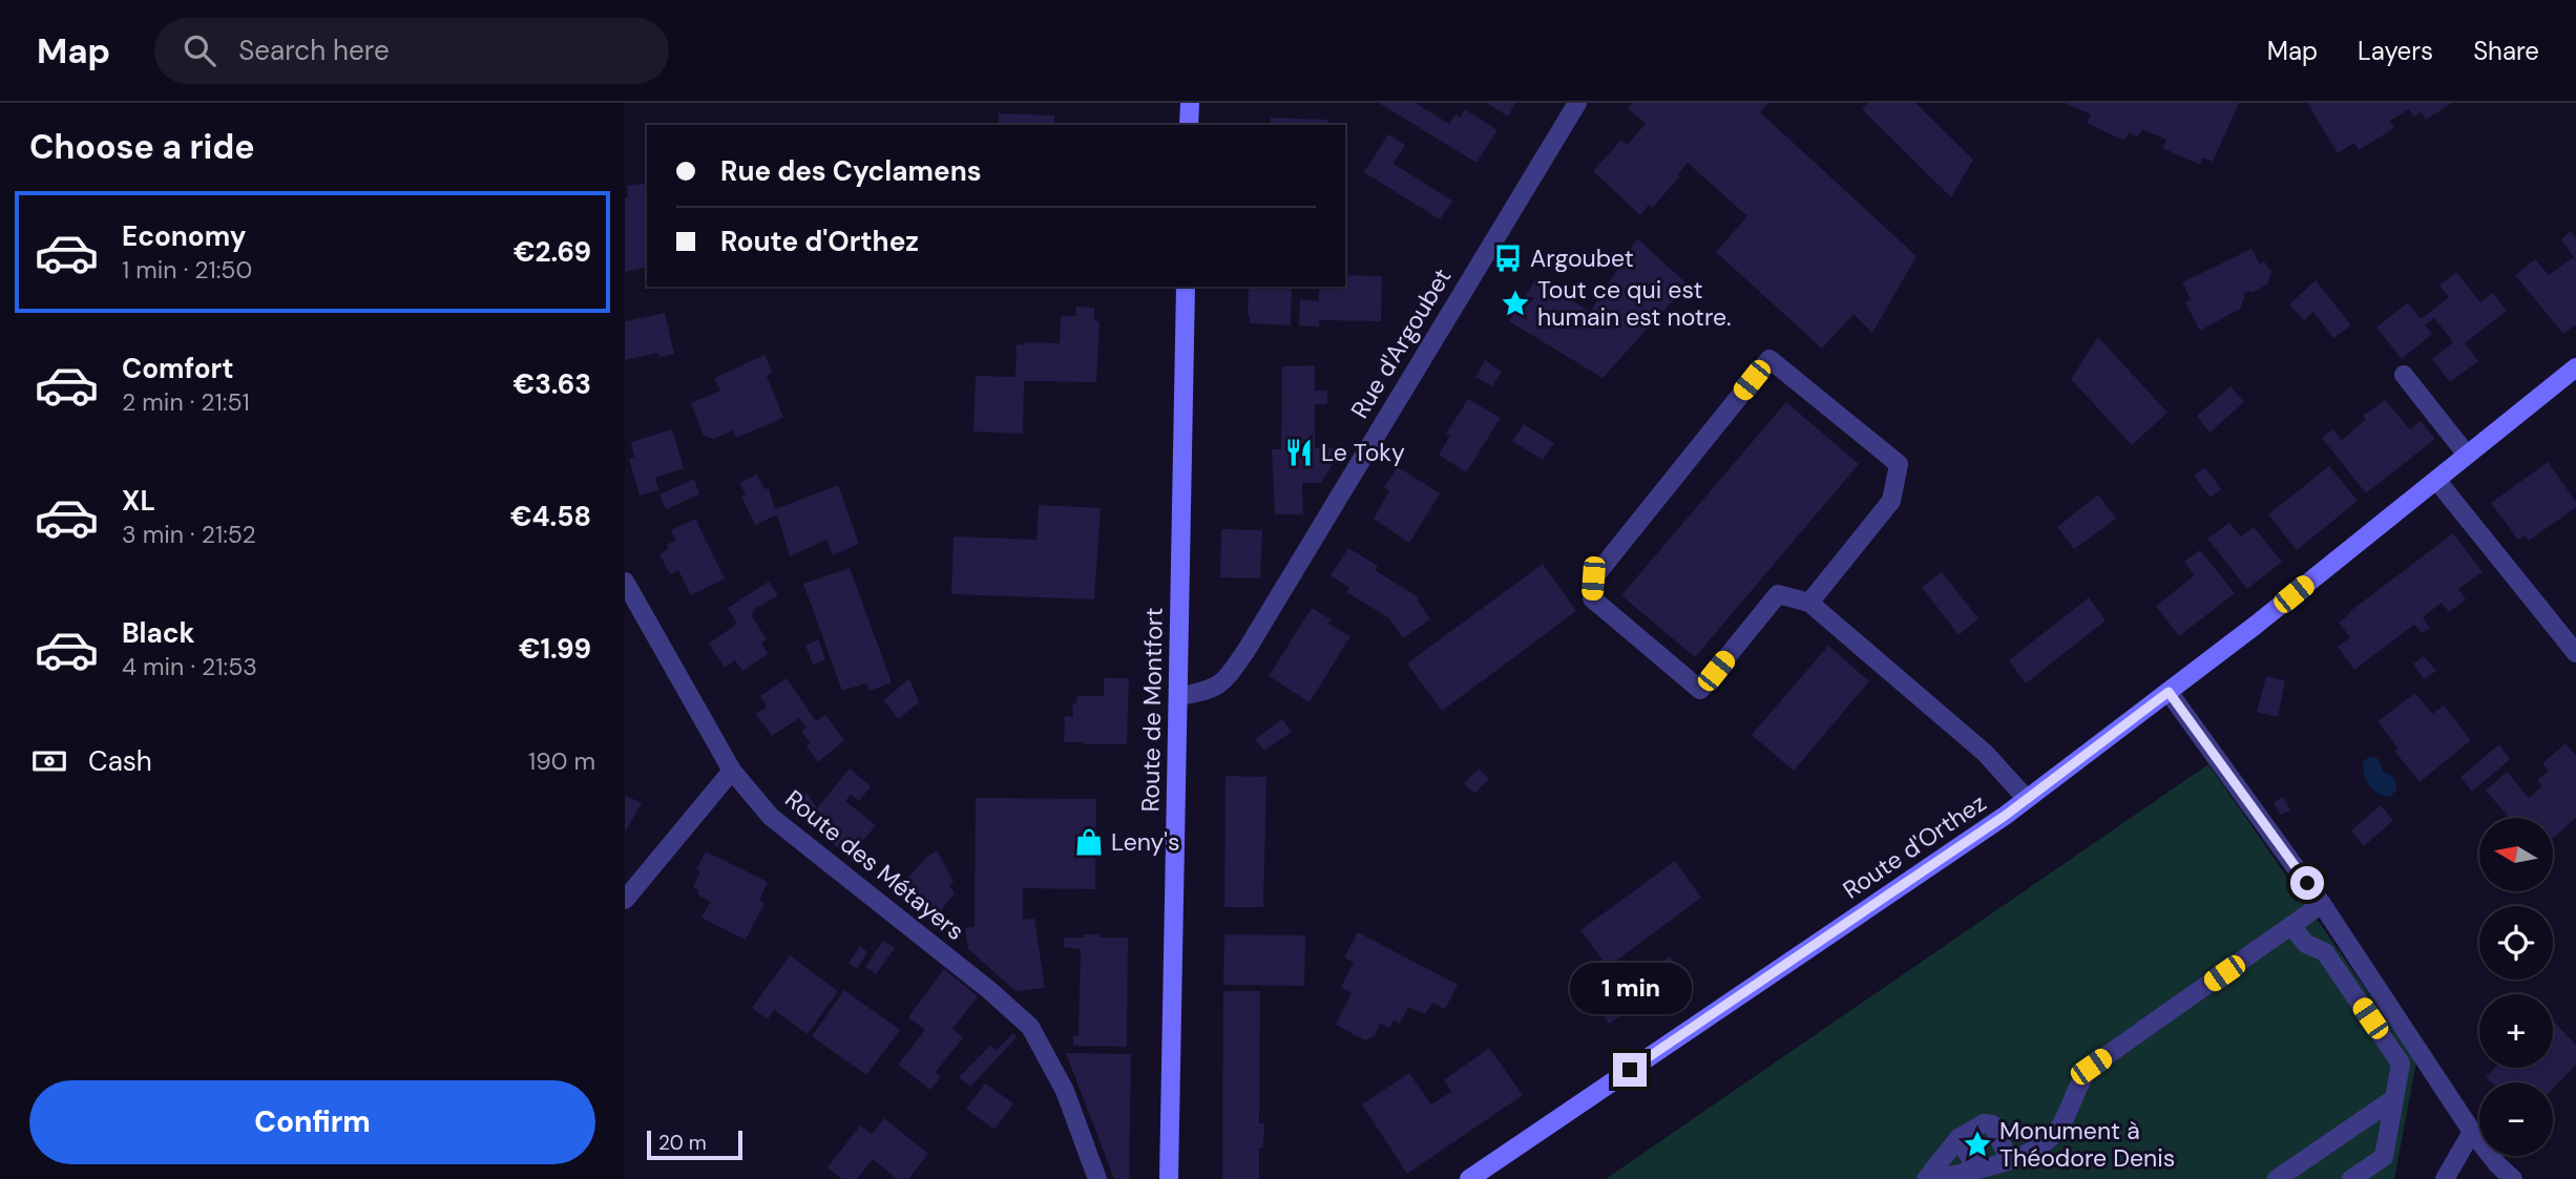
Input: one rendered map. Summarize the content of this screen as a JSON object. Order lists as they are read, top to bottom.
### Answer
{
  "streets": {
    "main road": ["Route de Montfort", "Route d'Orthez"],
    "street": ["Rue d'Argoubet", "Route des Métayers"]
  },
  "crossings": [
    ["Rue d'Argoubet", "Route de Montfort"]
  ],
  "places": {
    "bus stop": ["Argoubet"],
    "place": ["Tout ce qui est humain est notre.", "Monument à Théodore Denis"],
    "restaurant": ["Le Toky"],
    "shop": ["Leny's"]
  },
  "scale_bar": "20 m",
  "north": "left",
  "page": {
    "header": "Map",
    "search": "Search here",
    "nav": ["Map", "Layers", "Share"],
    "heading": "Choose a ride",
    "banner": ["Rue des Cyclamens", "Route d'Orthez"],
    "list": [
      {
        "name": "Economy",
        "note": "1 min · 21:50",
        "value": "€2.69"
      },
      {
        "name": "Comfort",
        "note": "2 min · 21:51",
        "value": "€3.63"
      },
      {
        "name": "XL",
        "note": "3 min · 21:52",
        "value": "€4.58"
      },
      {
        "name": "Black",
        "note": "4 min · 21:53",
        "value": "€1.99"
      }
    ],
    "pay": ["Cash", "190 m"],
    "map_buttons": ["+", "−"],
    "bubble": "1 min",
    "buttons": "Confirm",
    "scale": "20 m"
  }
}
